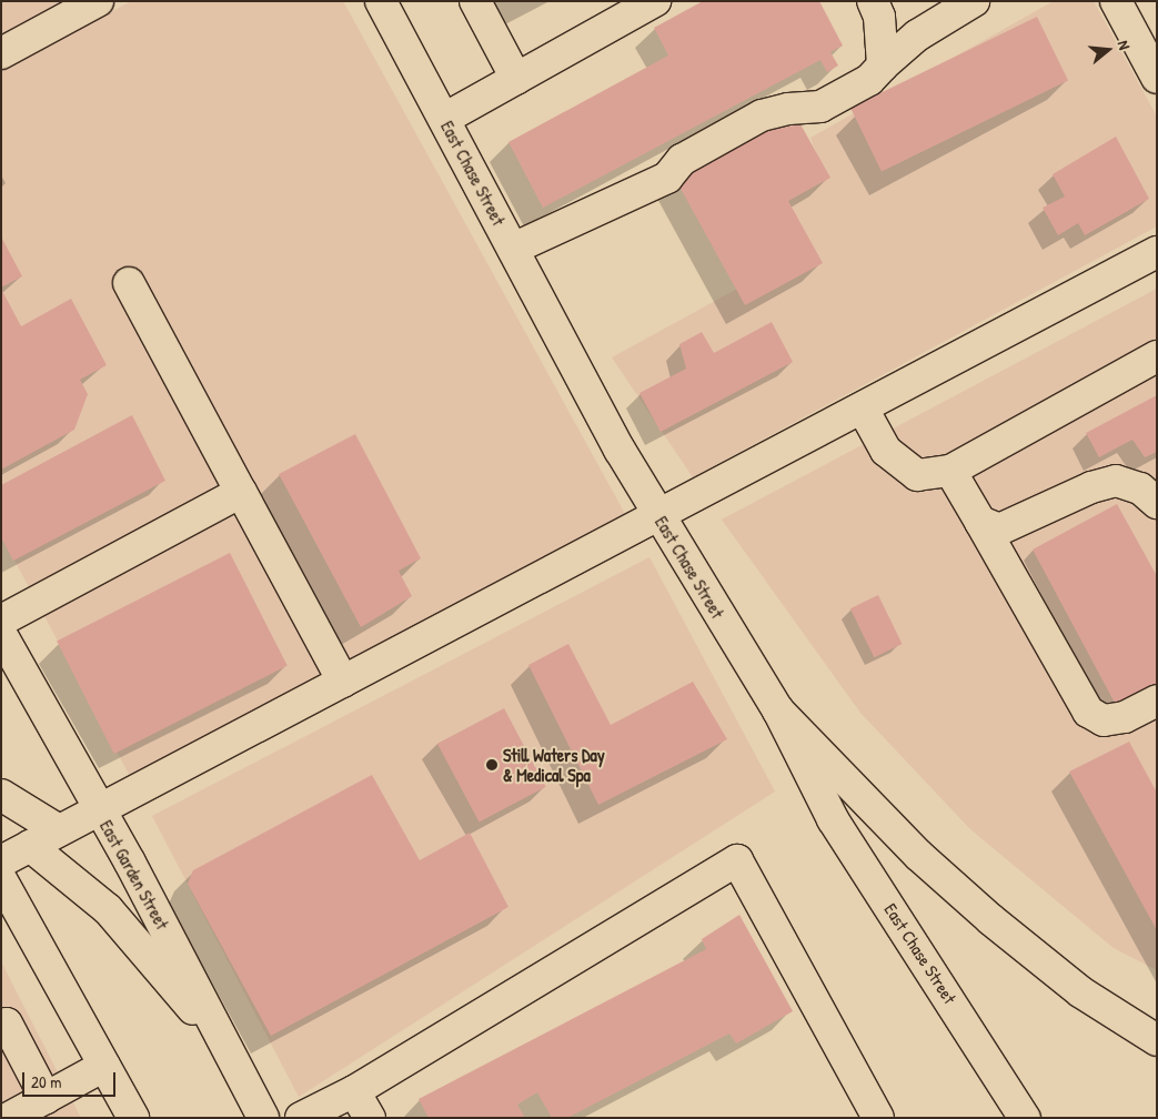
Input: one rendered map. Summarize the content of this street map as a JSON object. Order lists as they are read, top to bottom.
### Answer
{
  "streets": {
    "main road": ["East Chase Street", "East Garden Street"]
  },
  "places": ["Still Waters Day & Medical Spa"],
  "scale_bar": "20 m",
  "north": "right"
}
